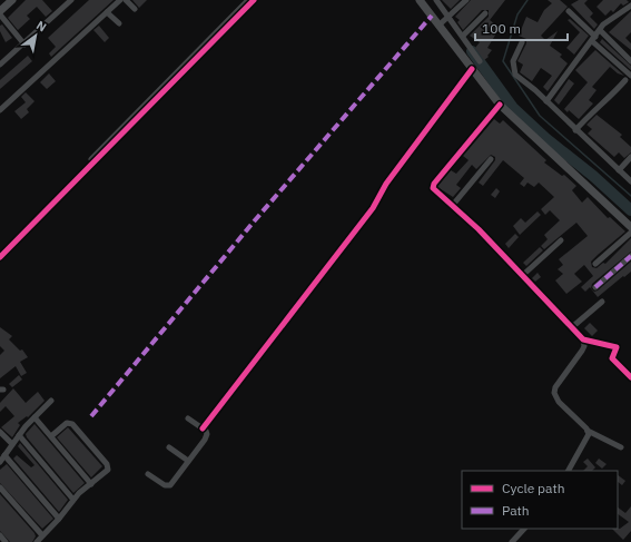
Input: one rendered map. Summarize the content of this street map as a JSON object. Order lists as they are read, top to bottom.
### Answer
{
  "legend": ["Cycle path", "Path"],
  "scale_bar": "100 m",
  "north": "top right"
}
